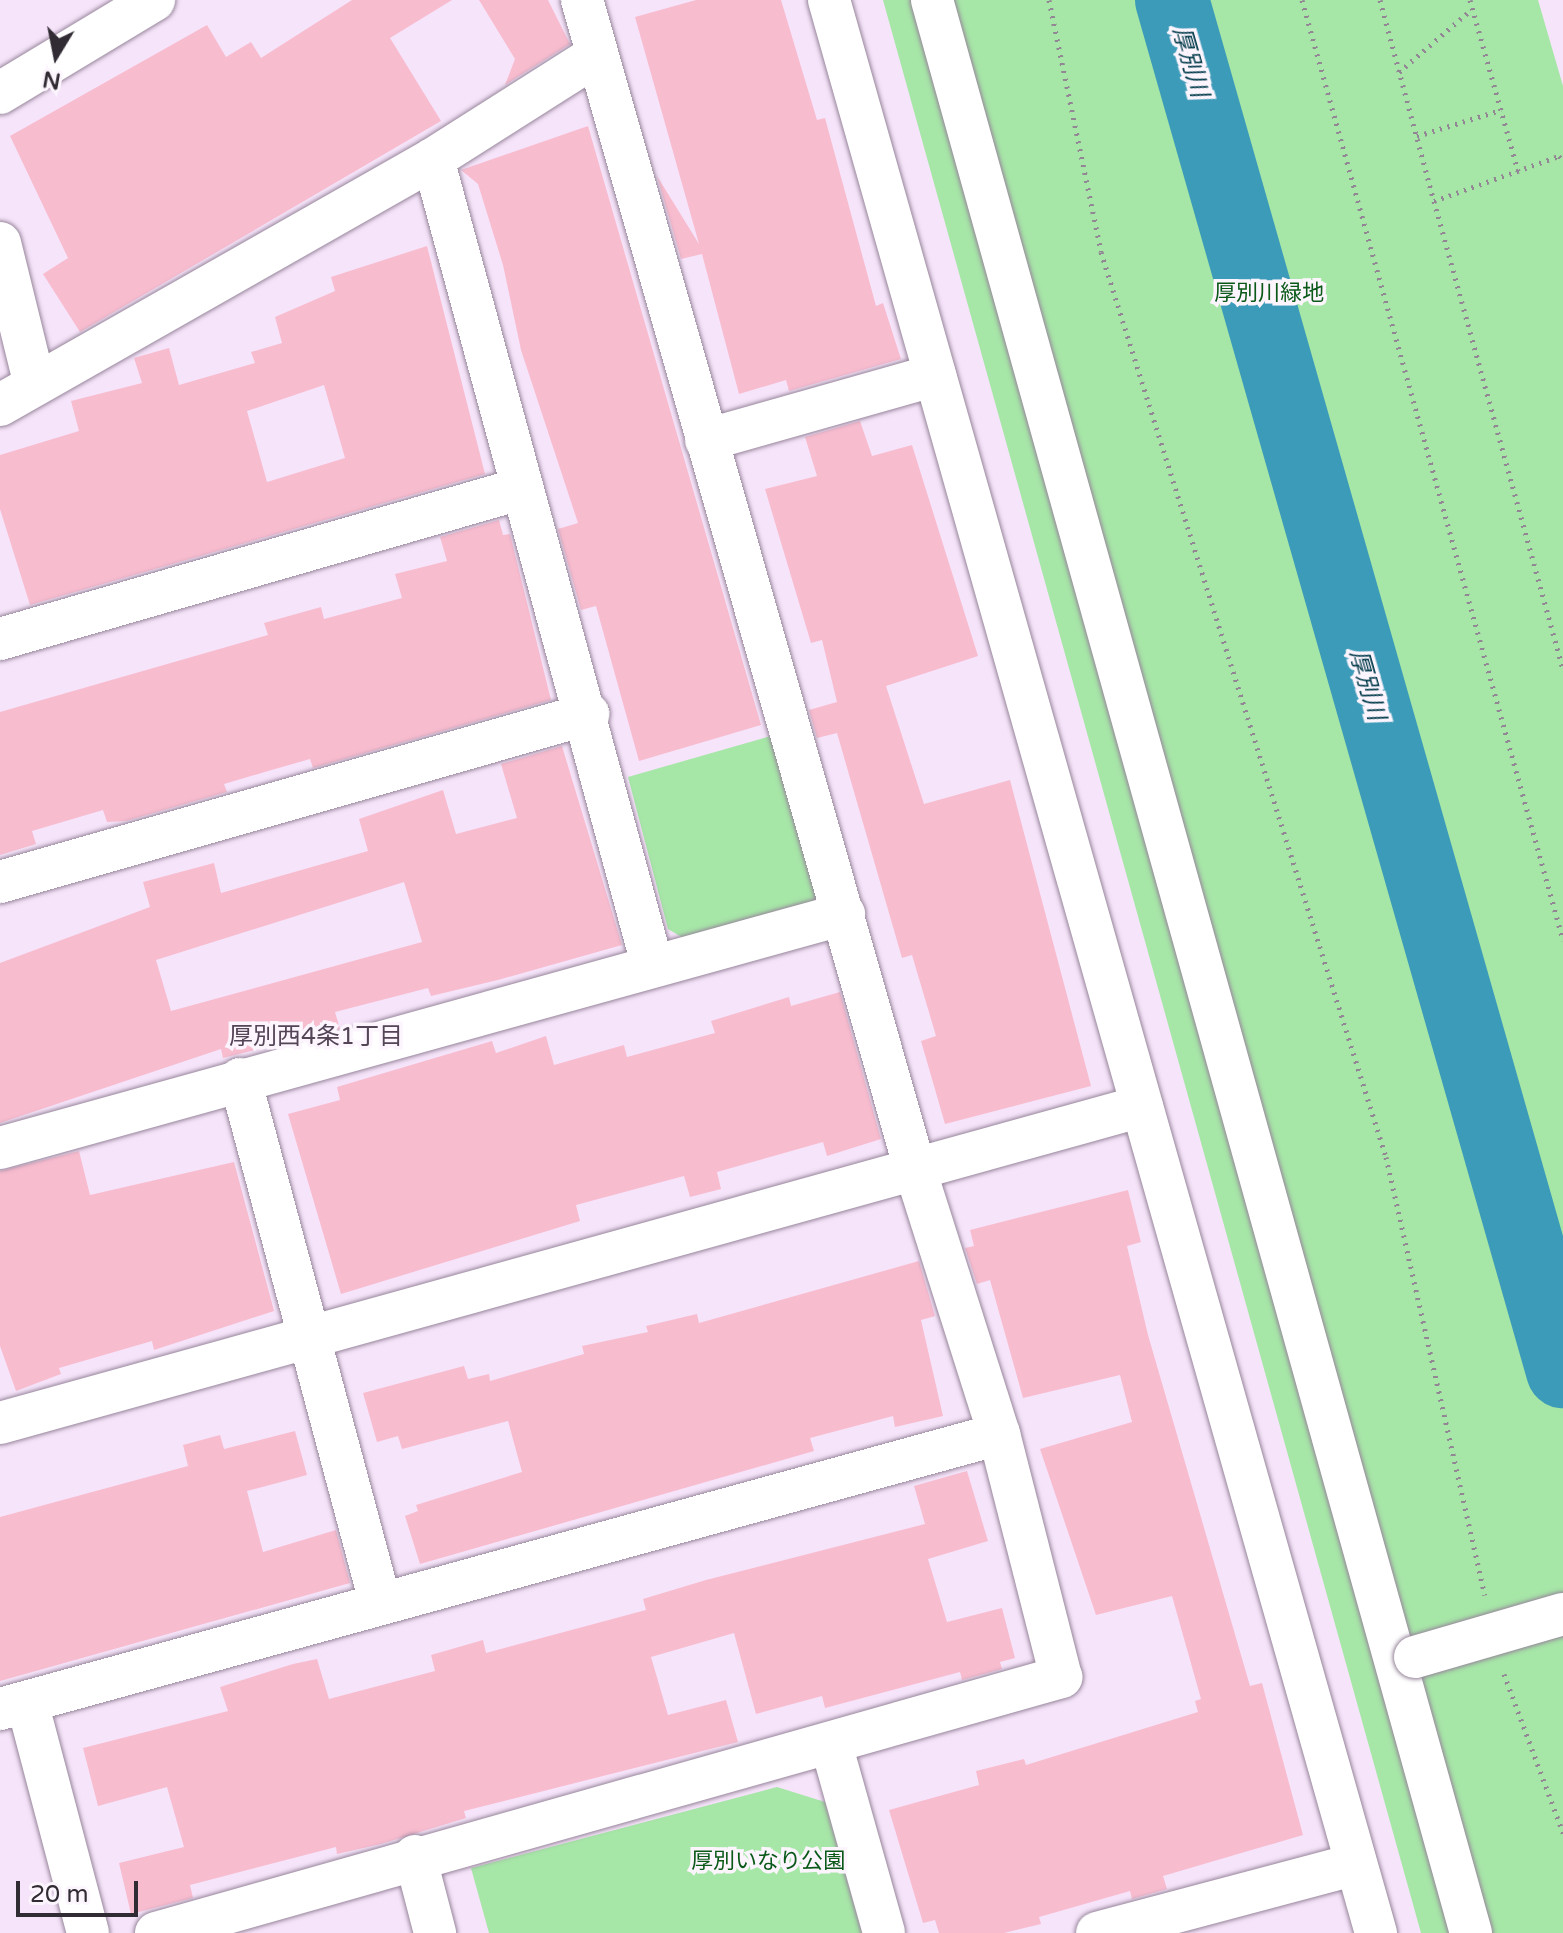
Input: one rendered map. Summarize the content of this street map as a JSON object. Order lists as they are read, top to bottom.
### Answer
{
  "districts": ["厚別西4条1丁目"],
  "water": ["厚別川"],
  "parks": ["厚別川緑地", "厚別いなり公園"],
  "scale_bar": "20 m",
  "north": "bottom"
}
